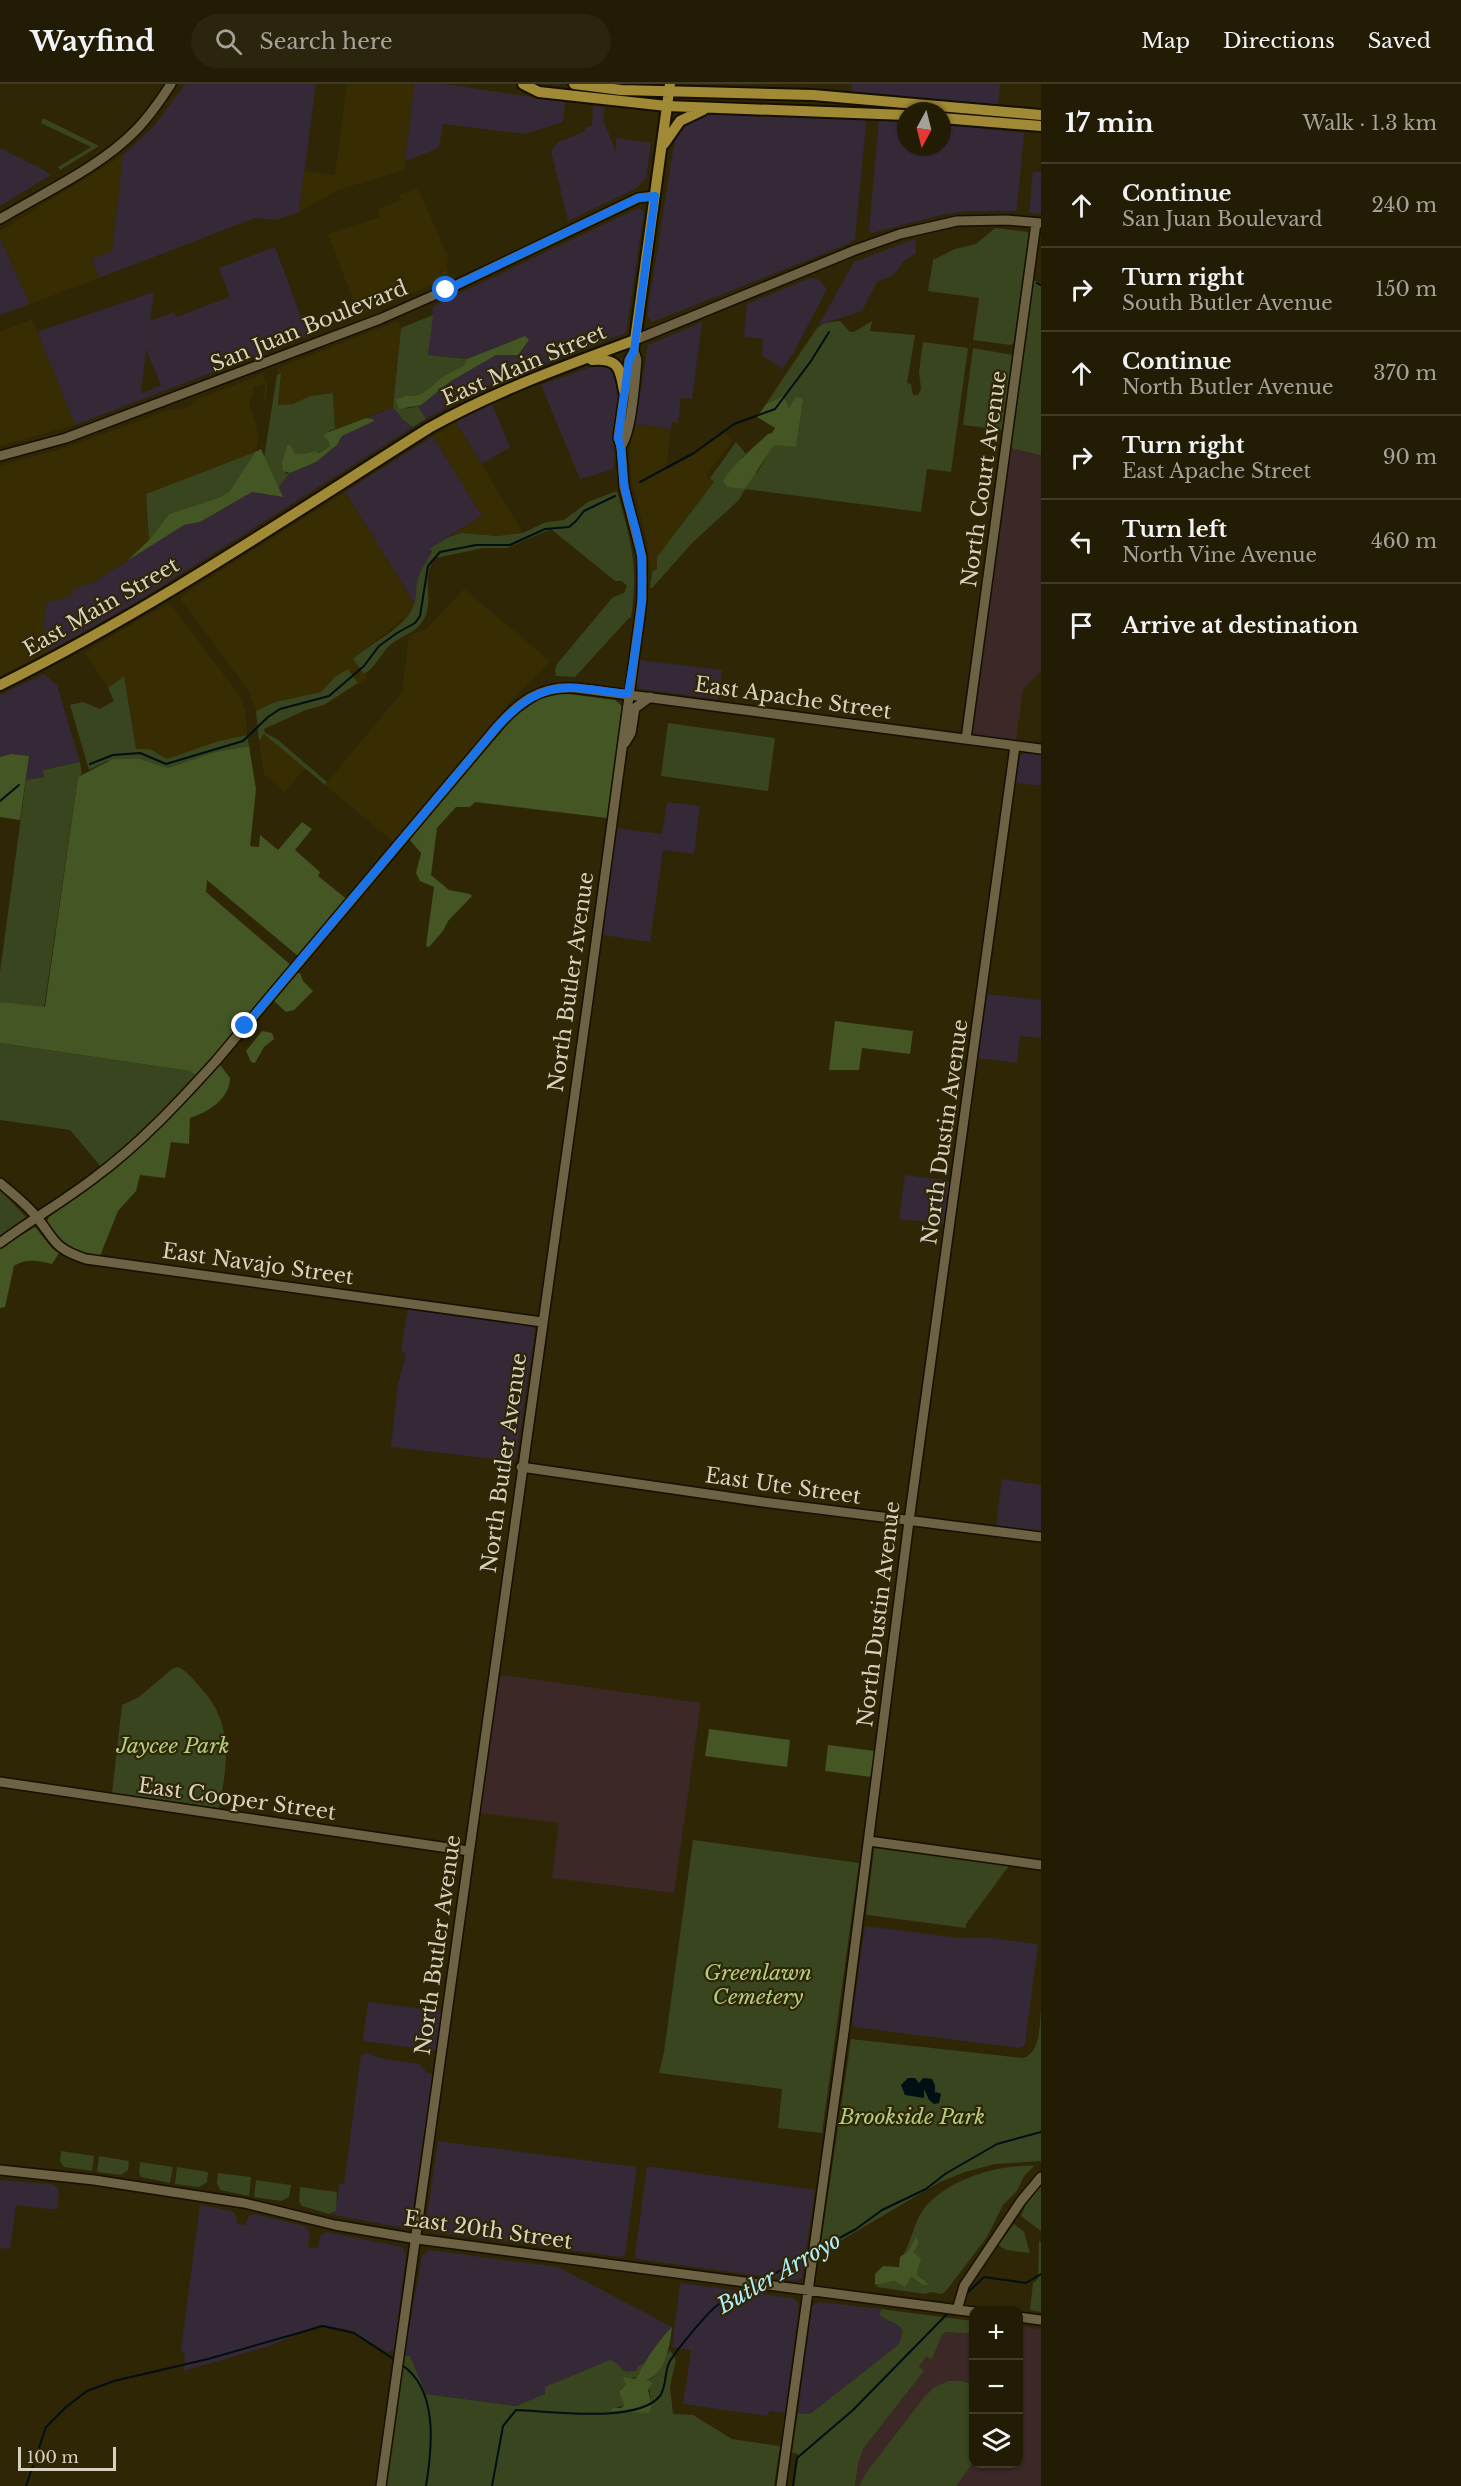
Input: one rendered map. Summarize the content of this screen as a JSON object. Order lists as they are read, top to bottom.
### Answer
{
  "streets": {
    "main road": [
      "San Juan Boulevard",
      "East Main Street",
      "North Court Avenue",
      "East Apache Street",
      "North Butler Avenue",
      "North Dustin Avenue",
      "East Navajo Street",
      "East Ute Street",
      "East Cooper Street",
      "East 20th Street"
    ]
  },
  "crossings": [
    ["East Main Street", "North Court Avenue"],
    ["East Main Street", "North Butler Avenue"],
    ["North Court Avenue", "East Apache Street"],
    ["East Apache Street", "North Butler Avenue"],
    ["East Apache Street", "North Dustin Avenue"],
    ["East Apache Street", "East Navajo Street"],
    ["North Butler Avenue", "East Navajo Street"],
    ["North Butler Avenue", "East Ute Street"],
    ["North Butler Avenue", "East Cooper Street"],
    ["North Butler Avenue", "East 20th Street"],
    ["North Dustin Avenue", "East Ute Street"],
    ["North Dustin Avenue", "East 20th Street"]
  ],
  "water": ["Butler Arroyo"],
  "parks": ["Jaycee Park", "Greenlawn Cemetery", "Brookside Park"],
  "scale_bar": "100 m",
  "north": "bottom",
  "page": {
    "header": "Wayfind",
    "search": "Search here",
    "nav": ["Map", "Directions", "Saved"],
    "heading": ["17 min", "Walk · 1.3 km"],
    "list": [
      ["Continue", "San Juan Boulevard", "240 m"],
      ["Turn right", "South Butler Avenue", "150 m"],
      ["Continue", "North Butler Avenue", "370 m"],
      ["Turn right", "East Apache Street", "90 m"],
      ["Turn left", "North Vine Avenue", "460 m"],
      "Arrive at destination"
    ],
    "map_buttons": ["+", "−"],
    "scale": "100 m"
  }
}
